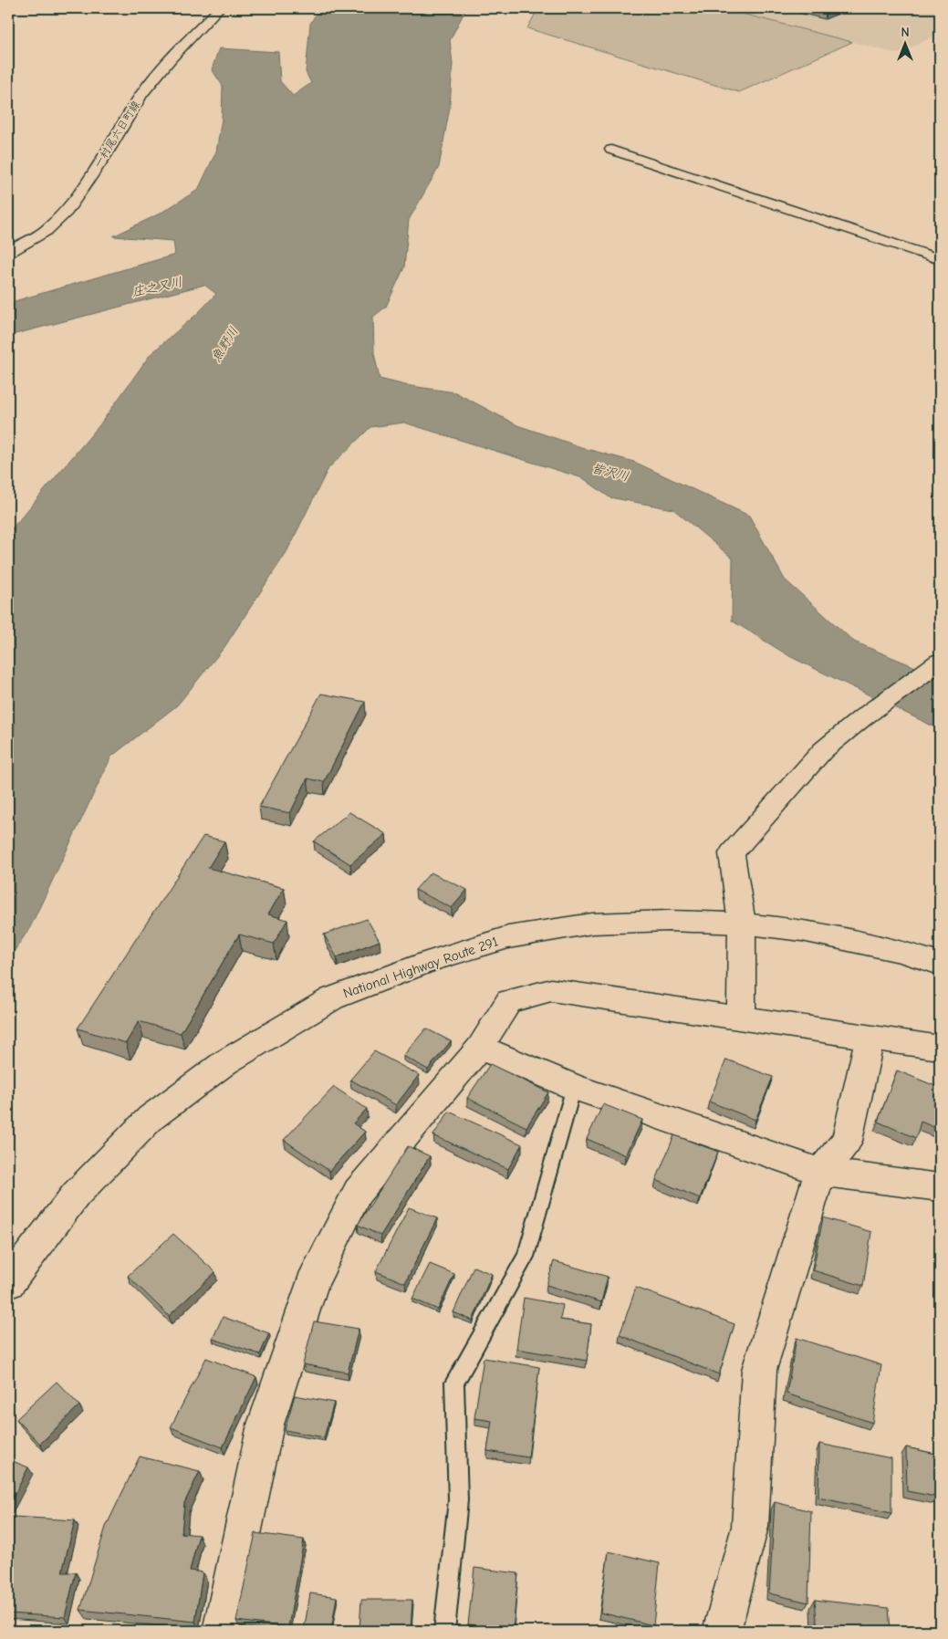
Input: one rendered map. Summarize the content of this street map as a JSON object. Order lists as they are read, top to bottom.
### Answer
{
  "streets": {
    "main road": ["一村尾六日町線", "National Highway Route 291"]
  },
  "water": ["庄之又川", "魚野川", "皆沢川"],
  "north": "top"
}
